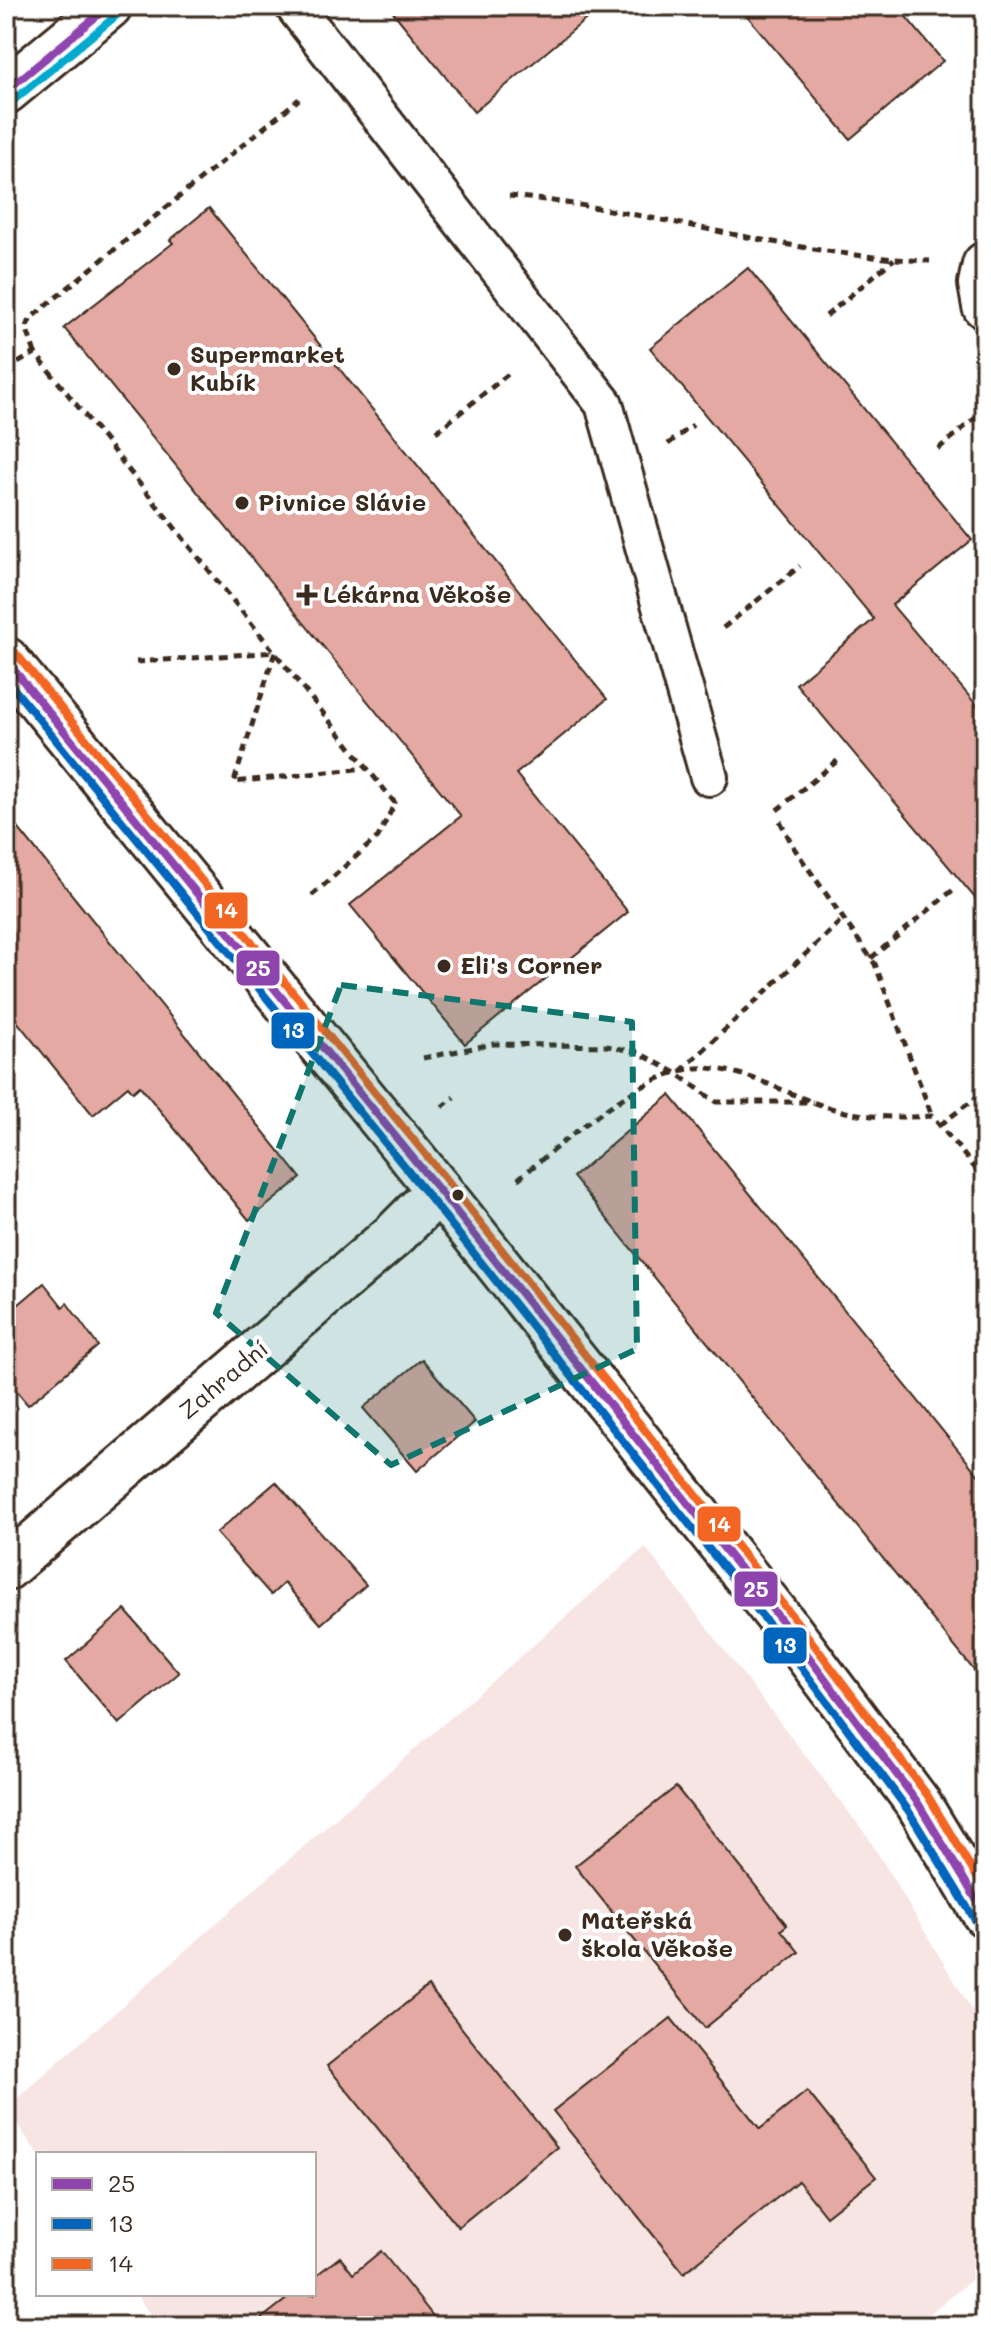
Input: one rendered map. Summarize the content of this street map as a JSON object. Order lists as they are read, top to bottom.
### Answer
{
  "streets": {
    "street": ["Zahradní"]
  },
  "places": {
    "other": [
      "Supermarket Kubík",
      "Pivnice Slávie",
      "Eli's Corner",
      "Mateřská škola Věkoše"
    ],
    "health": ["Lékárna Věkoše"]
  },
  "lines": ["transit line 25", "transit line 14", "transit line 13"],
  "legend": ["25", "13", "14"]
}
